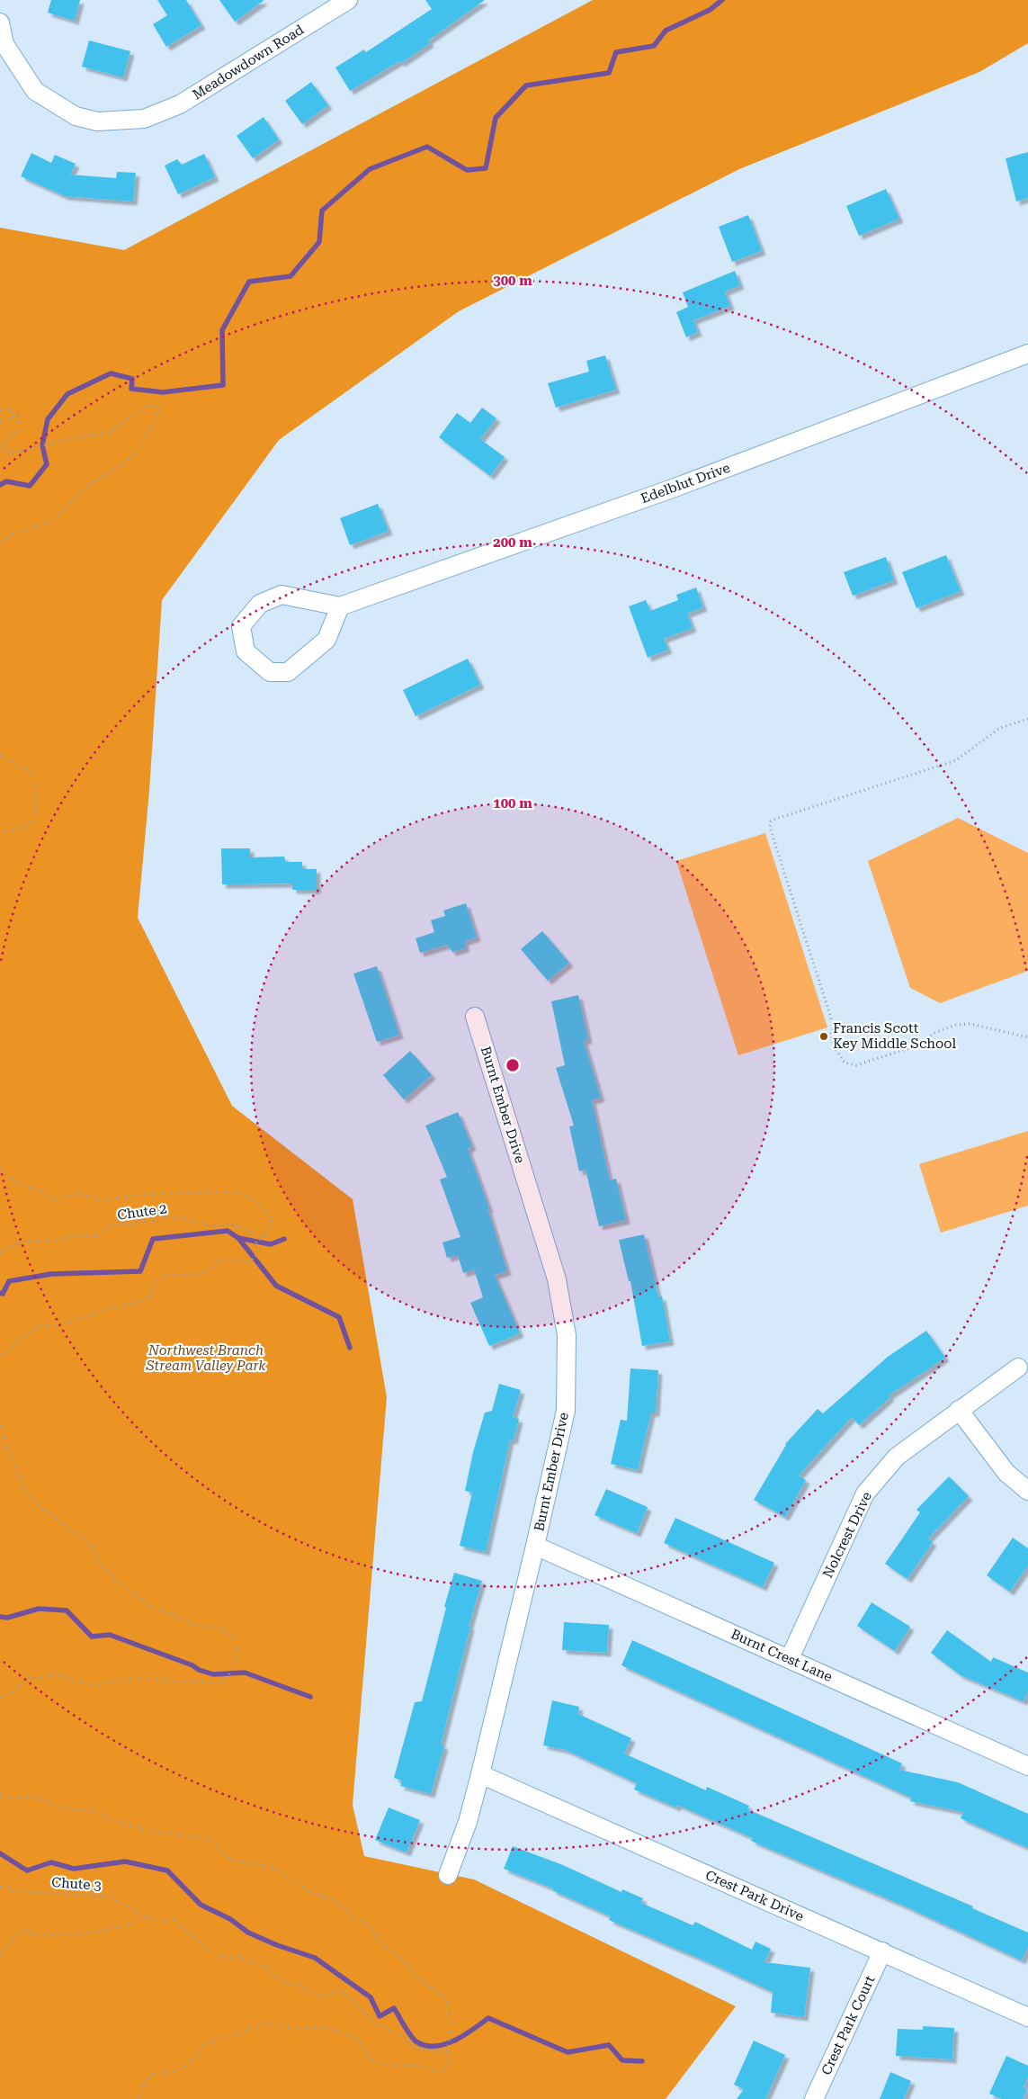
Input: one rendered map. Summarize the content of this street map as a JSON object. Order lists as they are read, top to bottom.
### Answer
{
  "streets": {
    "street": [
      "Meadowdown Road",
      "Edelblut Drive",
      "Burnt Ember Drive",
      "Nolcrest Drive",
      "Burnt Crest Lane",
      "Crest Park Drive",
      "Crest Park Court"
    ],
    "path": ["Chute 2", "Chute 3"]
  },
  "crossings": [
    ["Burnt Ember Drive", "Burnt Crest Lane"],
    ["Burnt Ember Drive", "Crest Park Drive"],
    ["Nolcrest Drive", "Burnt Crest Lane"],
    ["Crest Park Drive", "Crest Park Court"]
  ],
  "parks": ["Northwest Branch Stream Valley Park"],
  "places": ["Francis Scott Key Middle School"],
  "rings": ["300 m", "200 m", "100 m"]
}
